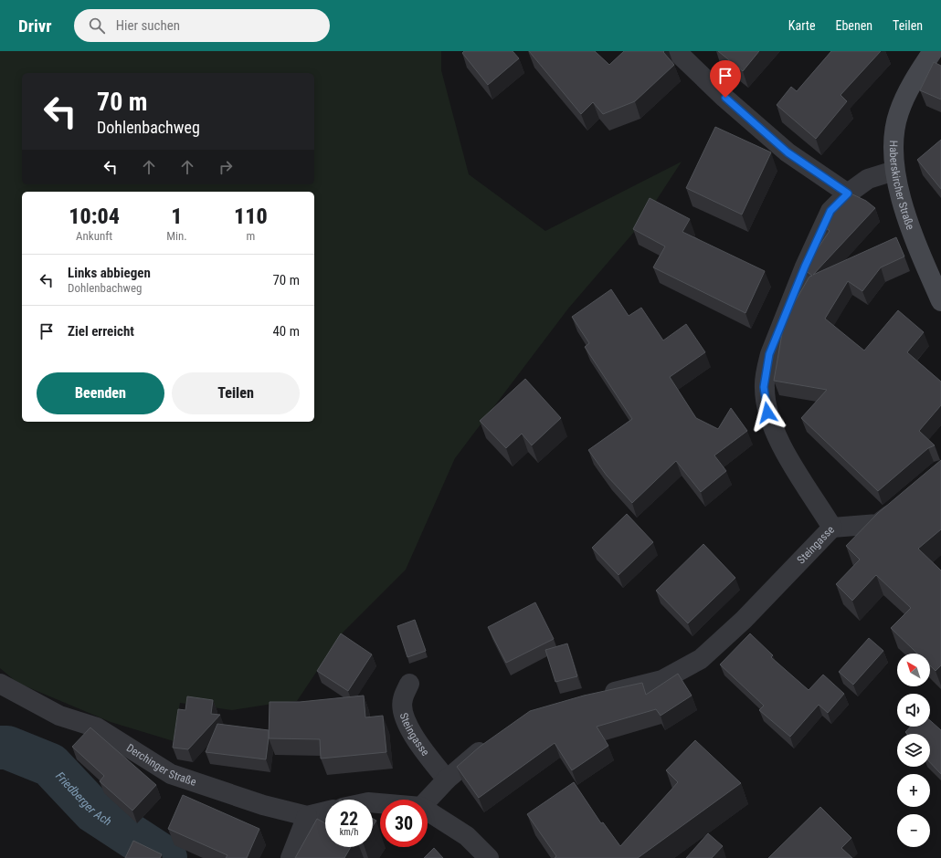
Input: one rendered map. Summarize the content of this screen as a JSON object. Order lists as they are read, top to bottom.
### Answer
{
  "streets": {
    "street": ["Haberskircher Straße", "Steingasse", "Derchinger Straße"]
  },
  "crossings": [
    ["Haberskircher Straße", "Steingasse"]
  ],
  "water": ["Friedberger Ach"],
  "north": "top left",
  "page": {
    "header": "Drivr",
    "search": "Hier suchen",
    "nav": ["Karte", "Ebenen", "Teilen"],
    "turn": ["70 m", "Dohlenbachweg"],
    "eta": [
      "10:04",
      "Ankunft",
      "1",
      "Min.",
      "110",
      "m"
    ],
    "list": [
      {
        "name": "Links abbiegen",
        "note": "Dohlenbachweg",
        "value": "70 m"
      },
      {
        "name": "Ziel erreicht",
        "value": "40 m"
      }
    ],
    "buttons": ["Beenden", "Teilen"],
    "map_buttons": ["+", "−"],
    "speed": "22 km/h",
    "limit": "30"
  }
}
